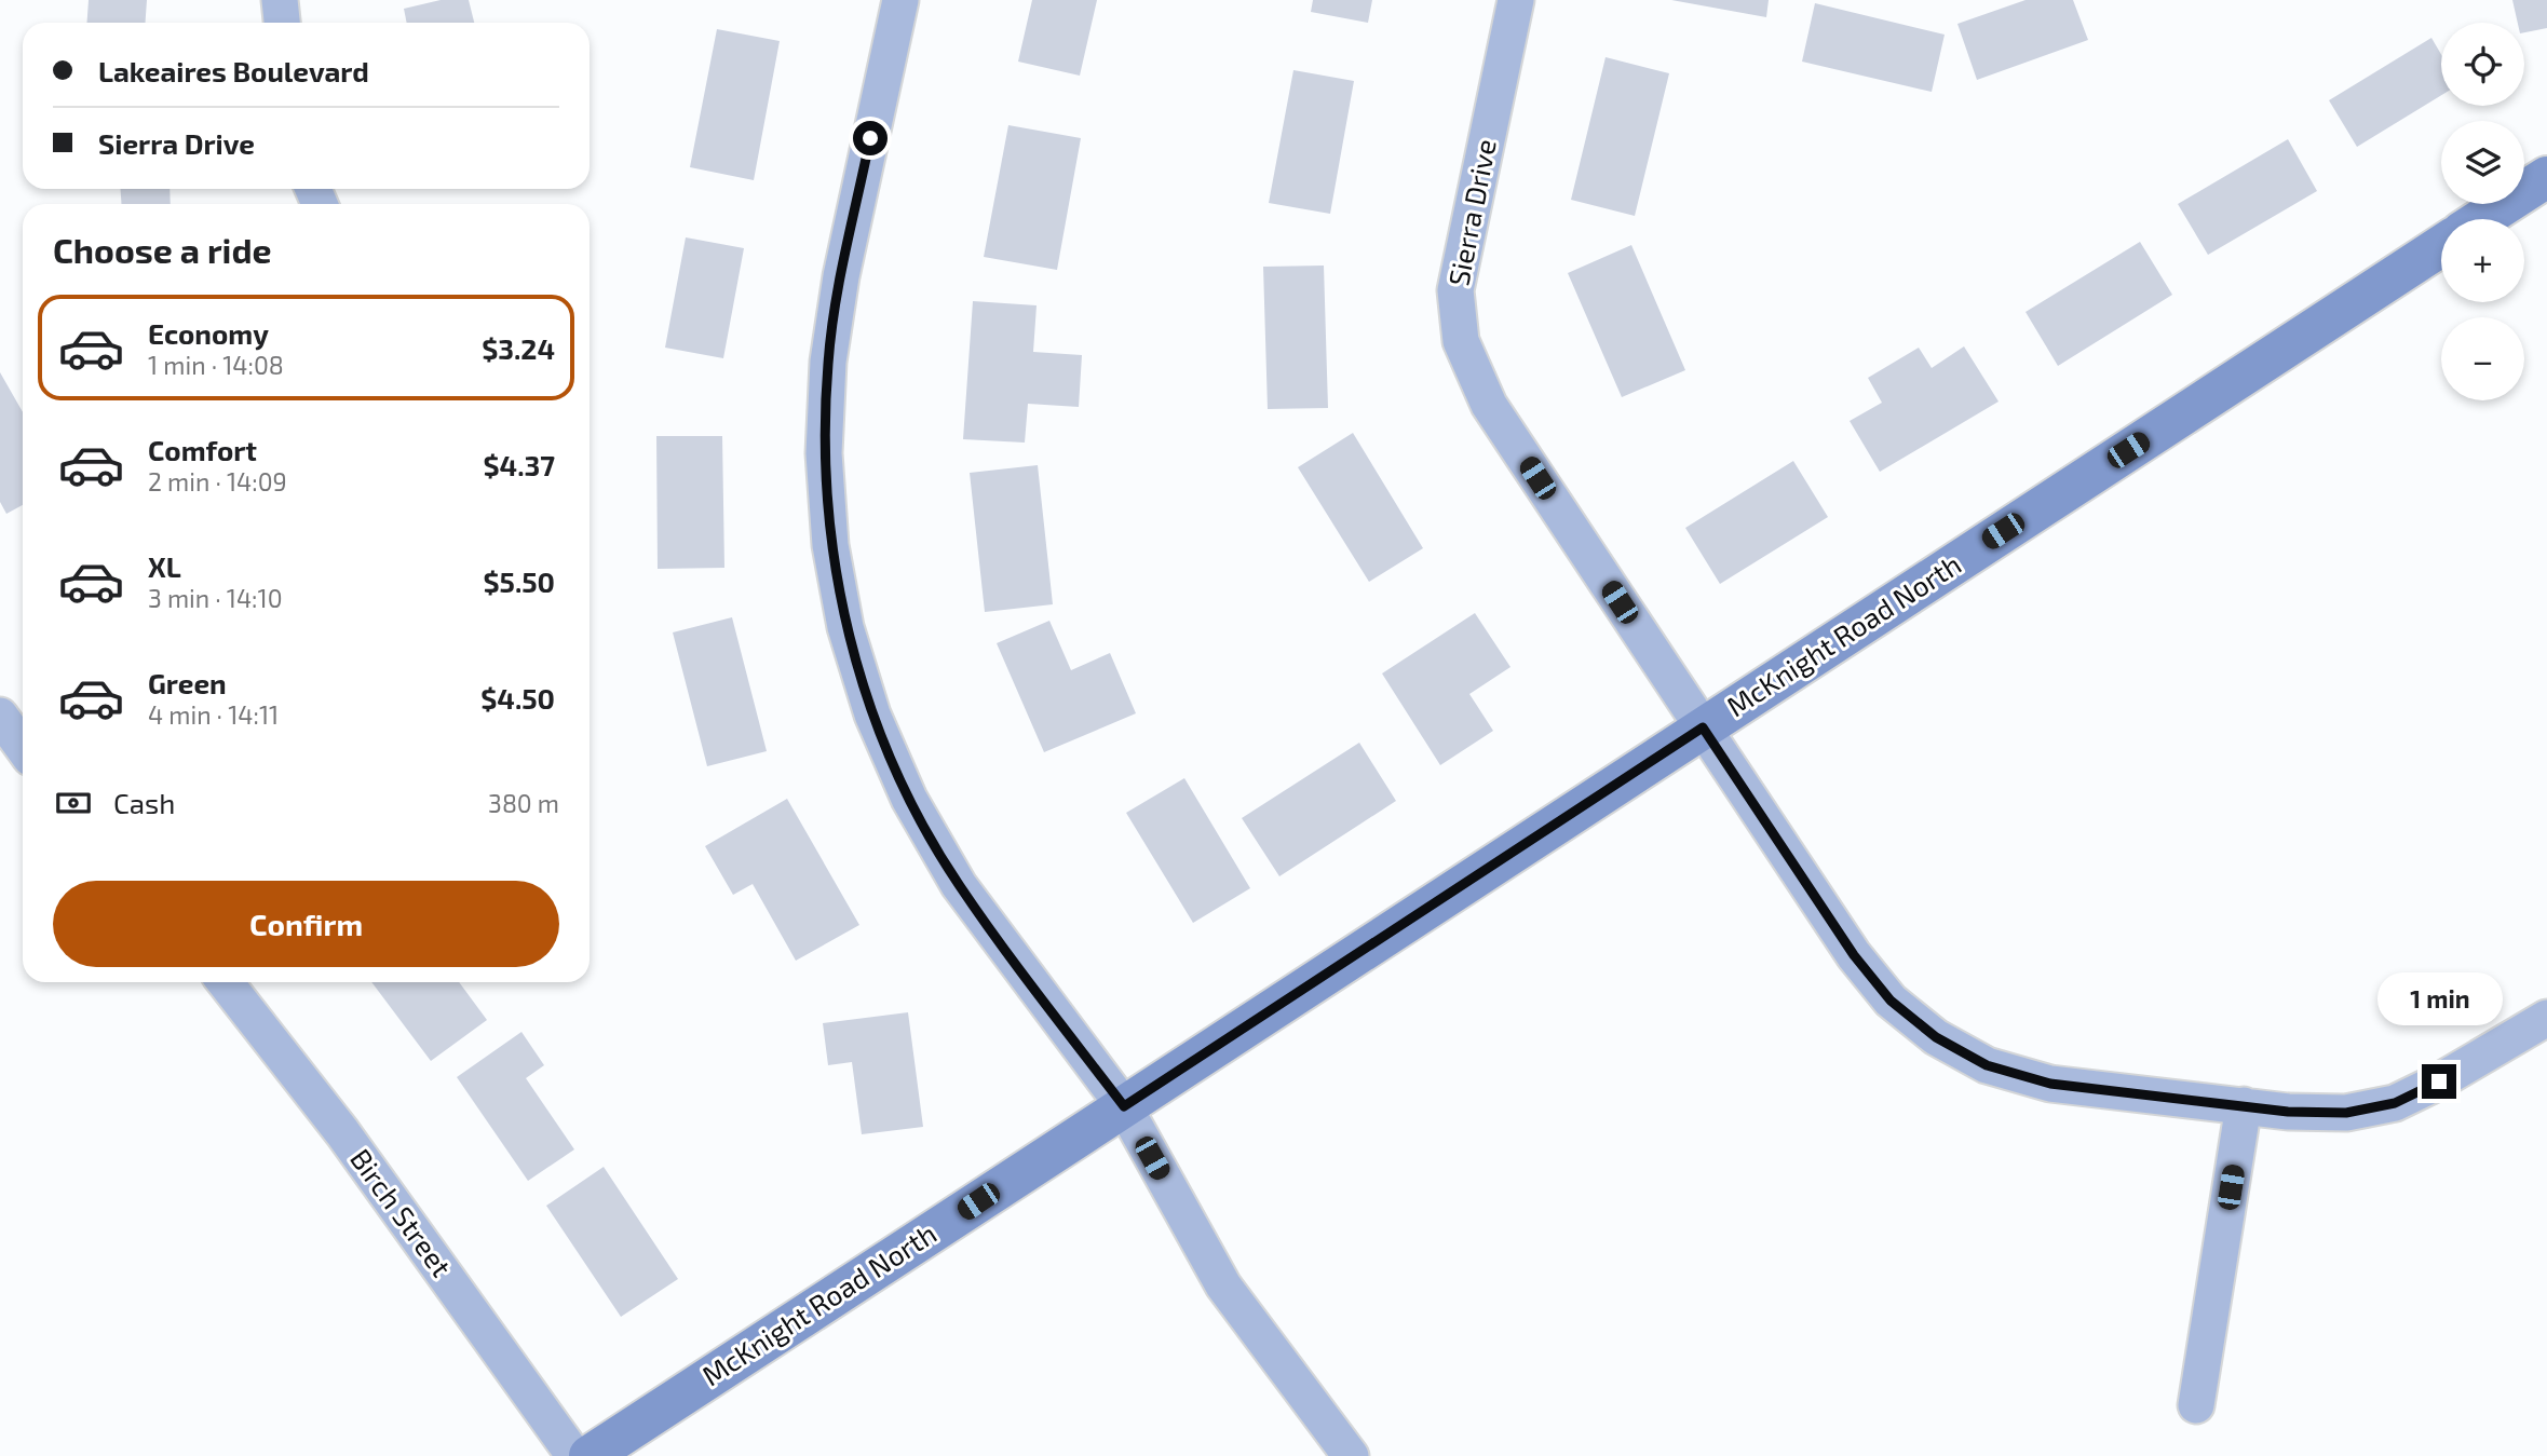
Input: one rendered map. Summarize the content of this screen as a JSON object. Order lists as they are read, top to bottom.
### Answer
{
  "streets": {
    "street": ["Sierra Drive", "McKnight Road North", "Birch Street"]
  },
  "crossings": [
    ["Sierra Drive", "McKnight Road North"]
  ],
  "page": {
    "map_buttons": ["+", "−"],
    "banner": ["Lakeaires Boulevard", "Sierra Drive"],
    "heading": "Choose a ride",
    "list": [
      {
        "name": "Economy",
        "note": "1 min · 14:08",
        "value": "$3.24"
      },
      {
        "name": "Comfort",
        "note": "2 min · 14:09",
        "value": "$4.37"
      },
      {
        "name": "XL",
        "note": "3 min · 14:10",
        "value": "$5.50"
      },
      {
        "name": "Green",
        "note": "4 min · 14:11",
        "value": "$4.50"
      }
    ],
    "pay": ["Cash", "380 m"],
    "buttons": "Confirm",
    "bubble": "1 min"
  }
}
